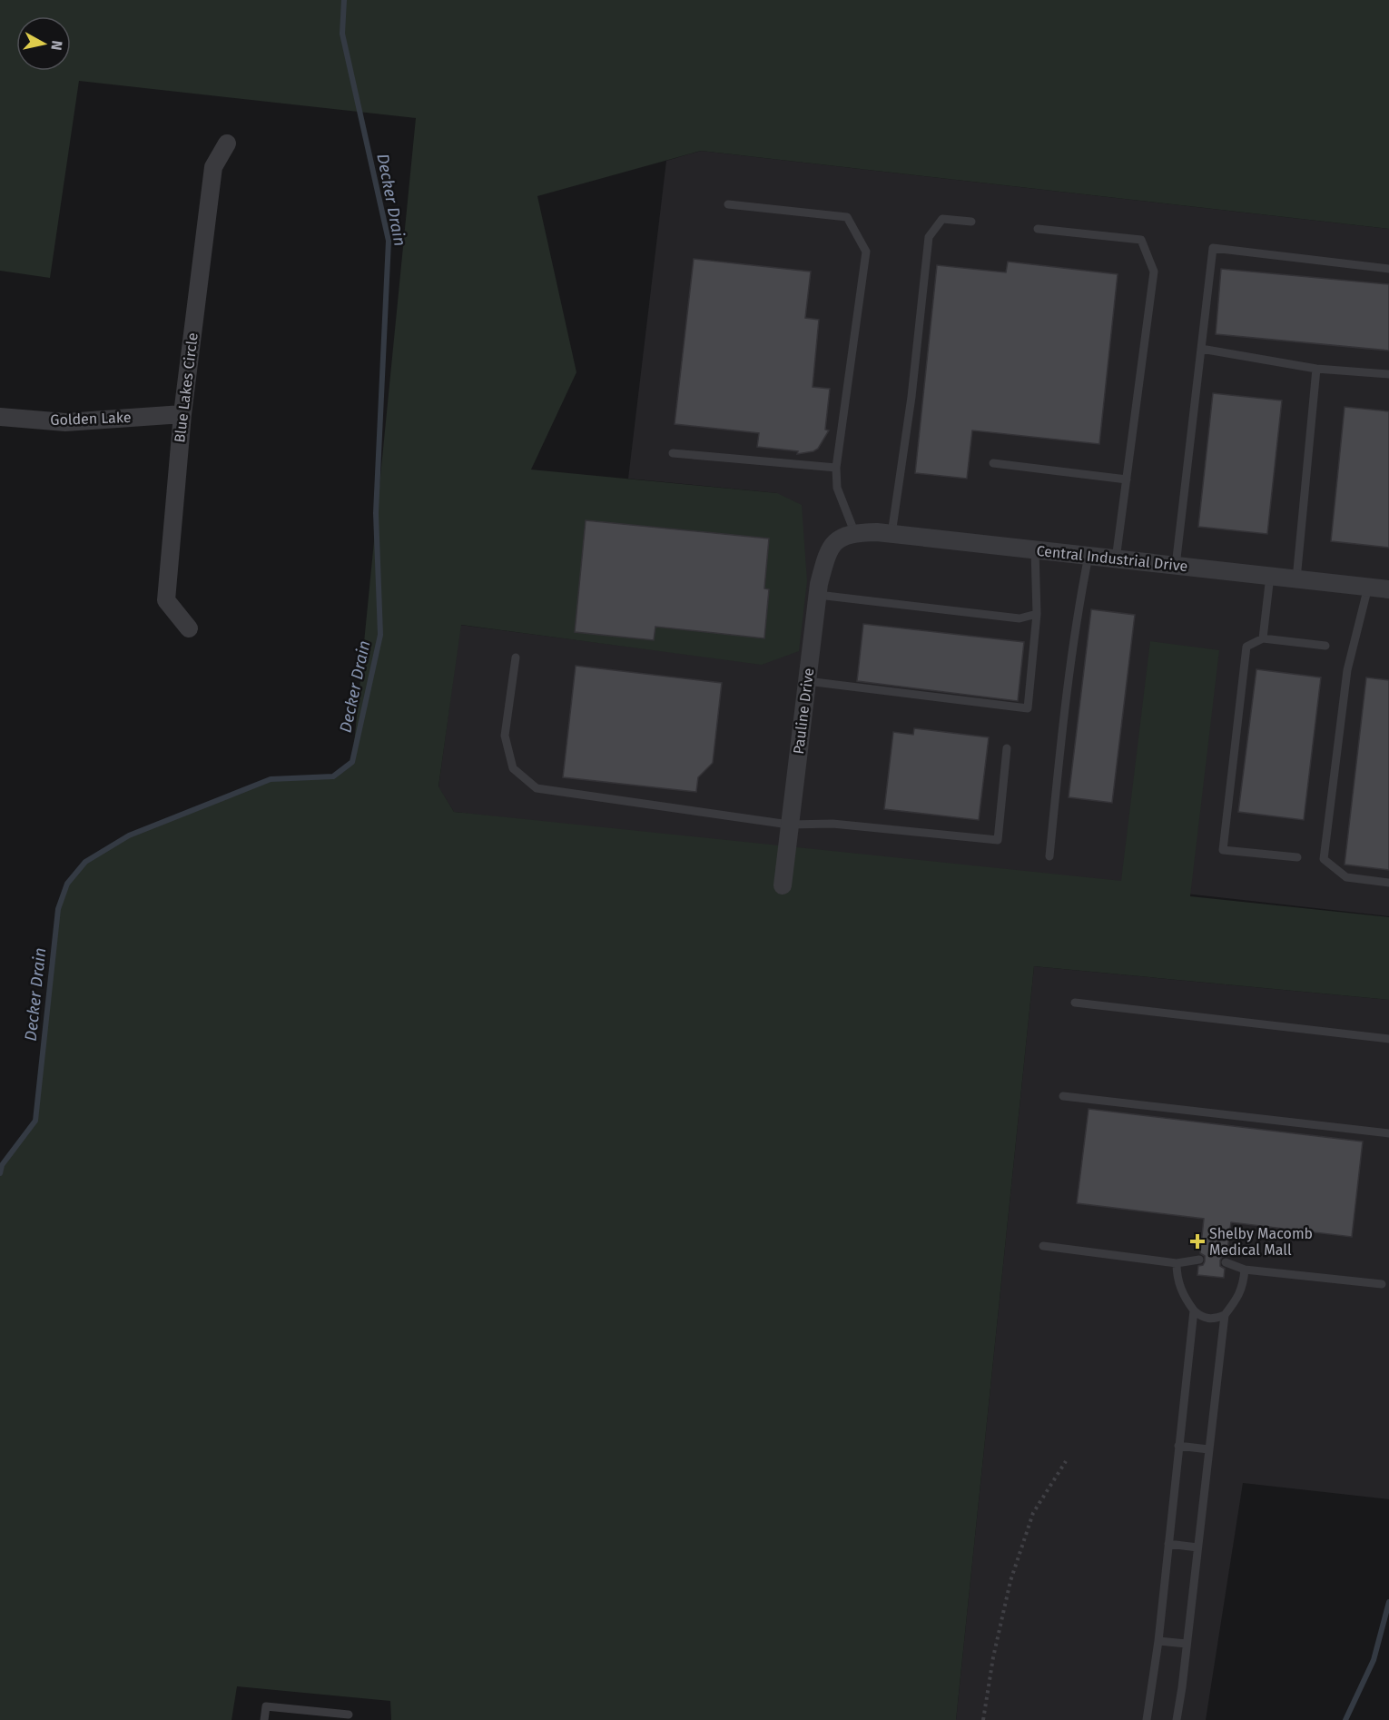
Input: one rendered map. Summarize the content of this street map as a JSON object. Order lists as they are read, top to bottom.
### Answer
{
  "streets": {
    "street": [
      "Blue Lakes Circle",
      "Golden Lake",
      "Central Industrial Drive",
      "Pauline Drive"
    ]
  },
  "crossings": [
    ["Blue Lakes Circle", "Golden Lake"],
    ["Central Industrial Drive", "Pauline Drive"]
  ],
  "water": ["Decker Drain"],
  "places": {
    "health": ["Shelby Macomb Medical Mall"]
  },
  "north": "right"
}
